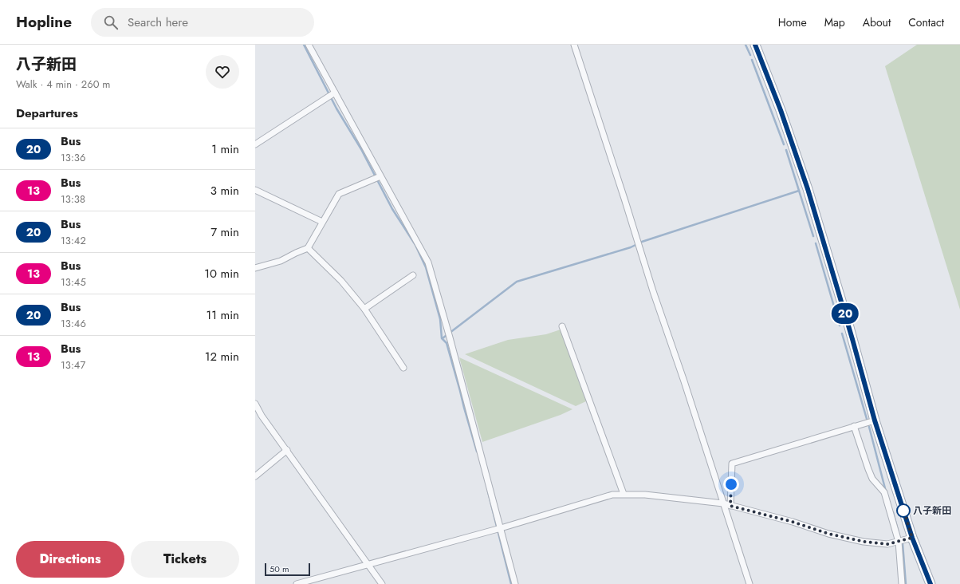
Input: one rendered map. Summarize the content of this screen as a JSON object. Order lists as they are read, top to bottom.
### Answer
{
  "places": ["八子新田"],
  "lines": ["bus line 20"],
  "scale_bar": "50 m",
  "page": {
    "header": "Hopline",
    "search": "Search here",
    "nav": [
      "Home",
      "Map",
      "About",
      "Contact"
    ],
    "heading": [
      ["八子新田", "Walk · 4 min · 260 m"],
      "Departures"
    ],
    "on_map": "20",
    "list": [
      {
        "mark": "20",
        "name": "Bus",
        "note": "13:36",
        "value": "1 min"
      },
      {
        "mark": "13",
        "name": "Bus",
        "note": "13:38",
        "value": "3 min"
      },
      {
        "mark": "20",
        "name": "Bus",
        "note": "13:42",
        "value": "7 min"
      },
      {
        "mark": "13",
        "name": "Bus",
        "note": "13:45",
        "value": "10 min"
      },
      {
        "mark": "20",
        "name": "Bus",
        "note": "13:46",
        "value": "11 min"
      },
      {
        "mark": "13",
        "name": "Bus",
        "note": "13:47",
        "value": "12 min"
      }
    ],
    "buttons": ["Directions", "Tickets"],
    "scale": "50 m"
  }
}
